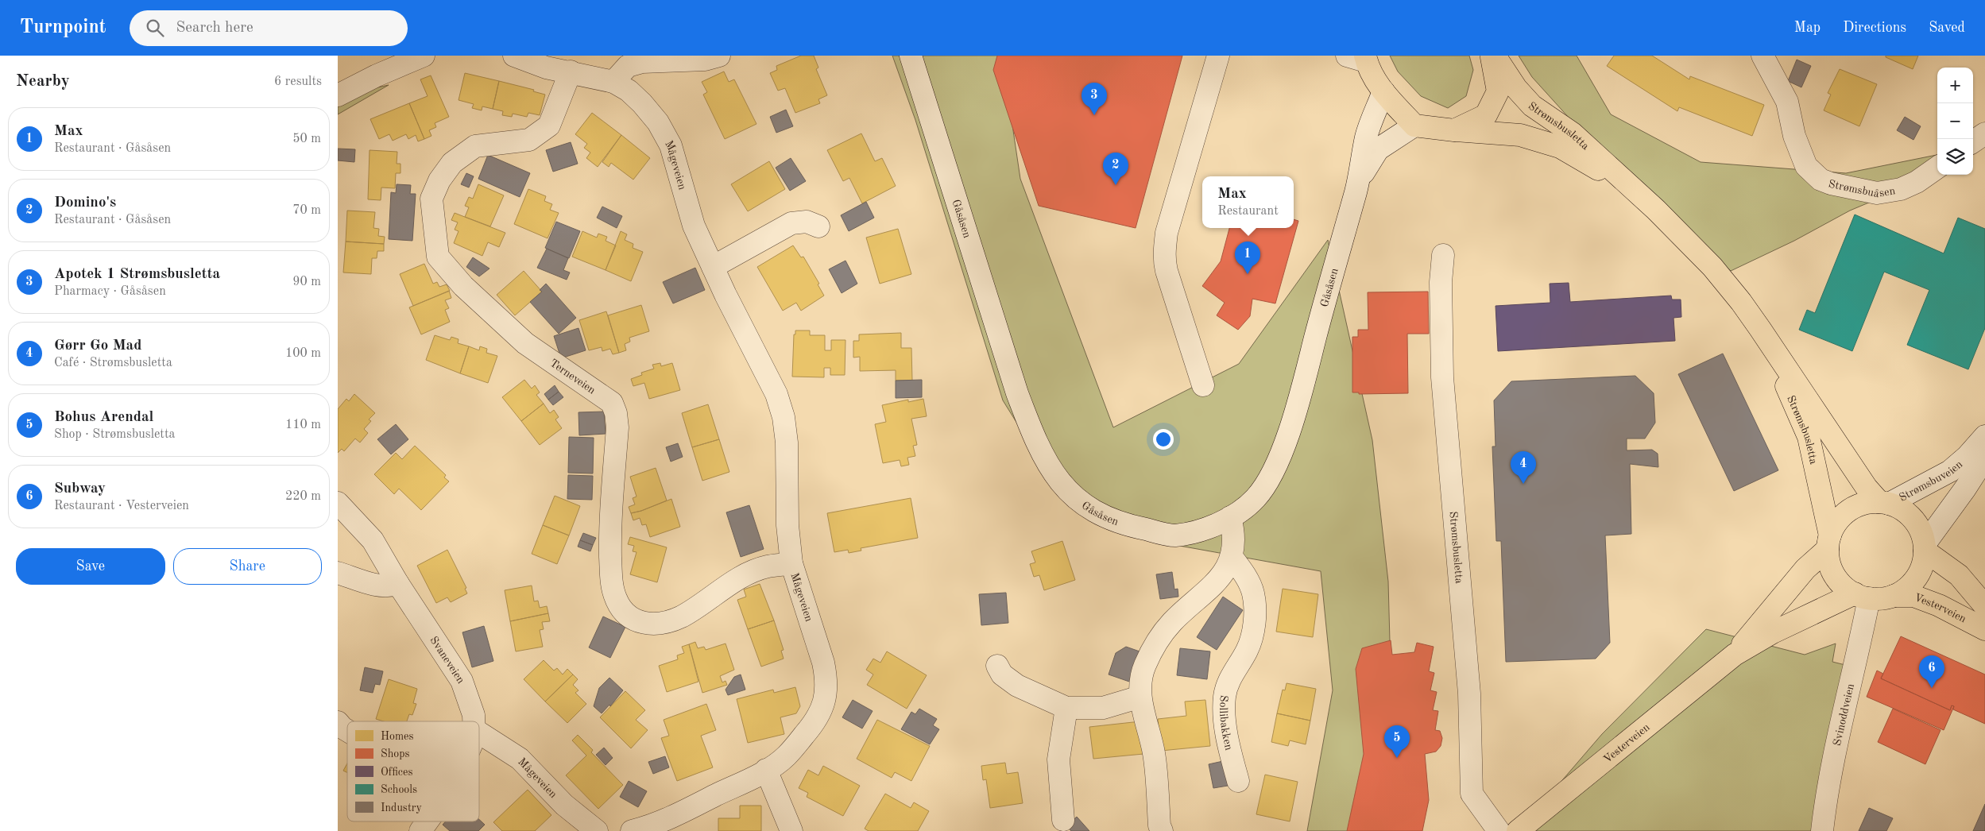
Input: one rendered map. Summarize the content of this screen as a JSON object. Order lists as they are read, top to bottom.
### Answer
{
  "streets": {
    "main road": ["Strømsbusletta", "Vesterveien"],
    "street": [
      "Mågeveien",
      "Strømsbuåsen",
      "Gåsåsen",
      "Terneveien",
      "Strømsbuveien",
      "Svaneveien",
      "Svinoddveien",
      "Sollibakken"
    ]
  },
  "crossings": [
    ["Strømsbusletta", "Gåsåsen"],
    ["Strømsbusletta", "Strømsbuveien"],
    ["Strømsbusletta", "Vesterveien"],
    ["Strømsbusletta", "Svinoddveien"],
    ["Mågeveien", "Terneveien"],
    ["Strømsbuveien", "Vesterveien"],
    ["Strømsbuveien", "Svinoddveien"],
    ["Vesterveien", "Svinoddveien"]
  ],
  "legend": [
    "Homes",
    "Shops",
    "Offices",
    "Schools",
    "Industry"
  ],
  "page": {
    "header": "Turnpoint",
    "search": "Search here",
    "nav": ["Map", "Directions", "Saved"],
    "heading": ["Nearby", "6 results"],
    "map_buttons": ["+", "−"],
    "pins": [
      "3",
      "2",
      "1",
      "4",
      "6",
      "5"
    ],
    "list": [
      {
        "mark": "1",
        "name": "Max",
        "note": "Restaurant · Gåsåsen",
        "value": "50 m"
      },
      {
        "mark": "2",
        "name": "Domino's",
        "note": "Restaurant · Gåsåsen",
        "value": "70 m"
      },
      {
        "mark": "3",
        "name": "Apotek 1 Strømsbusletta",
        "note": "Pharmacy · Gåsåsen",
        "value": "90 m"
      },
      {
        "mark": "4",
        "name": "Gørr Go Mad",
        "note": "Café · Strømsbusletta",
        "value": "100 m"
      },
      {
        "mark": "5",
        "name": "Bohus Arendal",
        "note": "Shop · Strømsbusletta",
        "value": "110 m"
      },
      {
        "mark": "6",
        "name": "Subway",
        "note": "Restaurant · Vesterveien",
        "value": "220 m"
      }
    ],
    "popup": ["Max", "Restaurant"],
    "buttons": ["Save", "Share"]
  }
}
